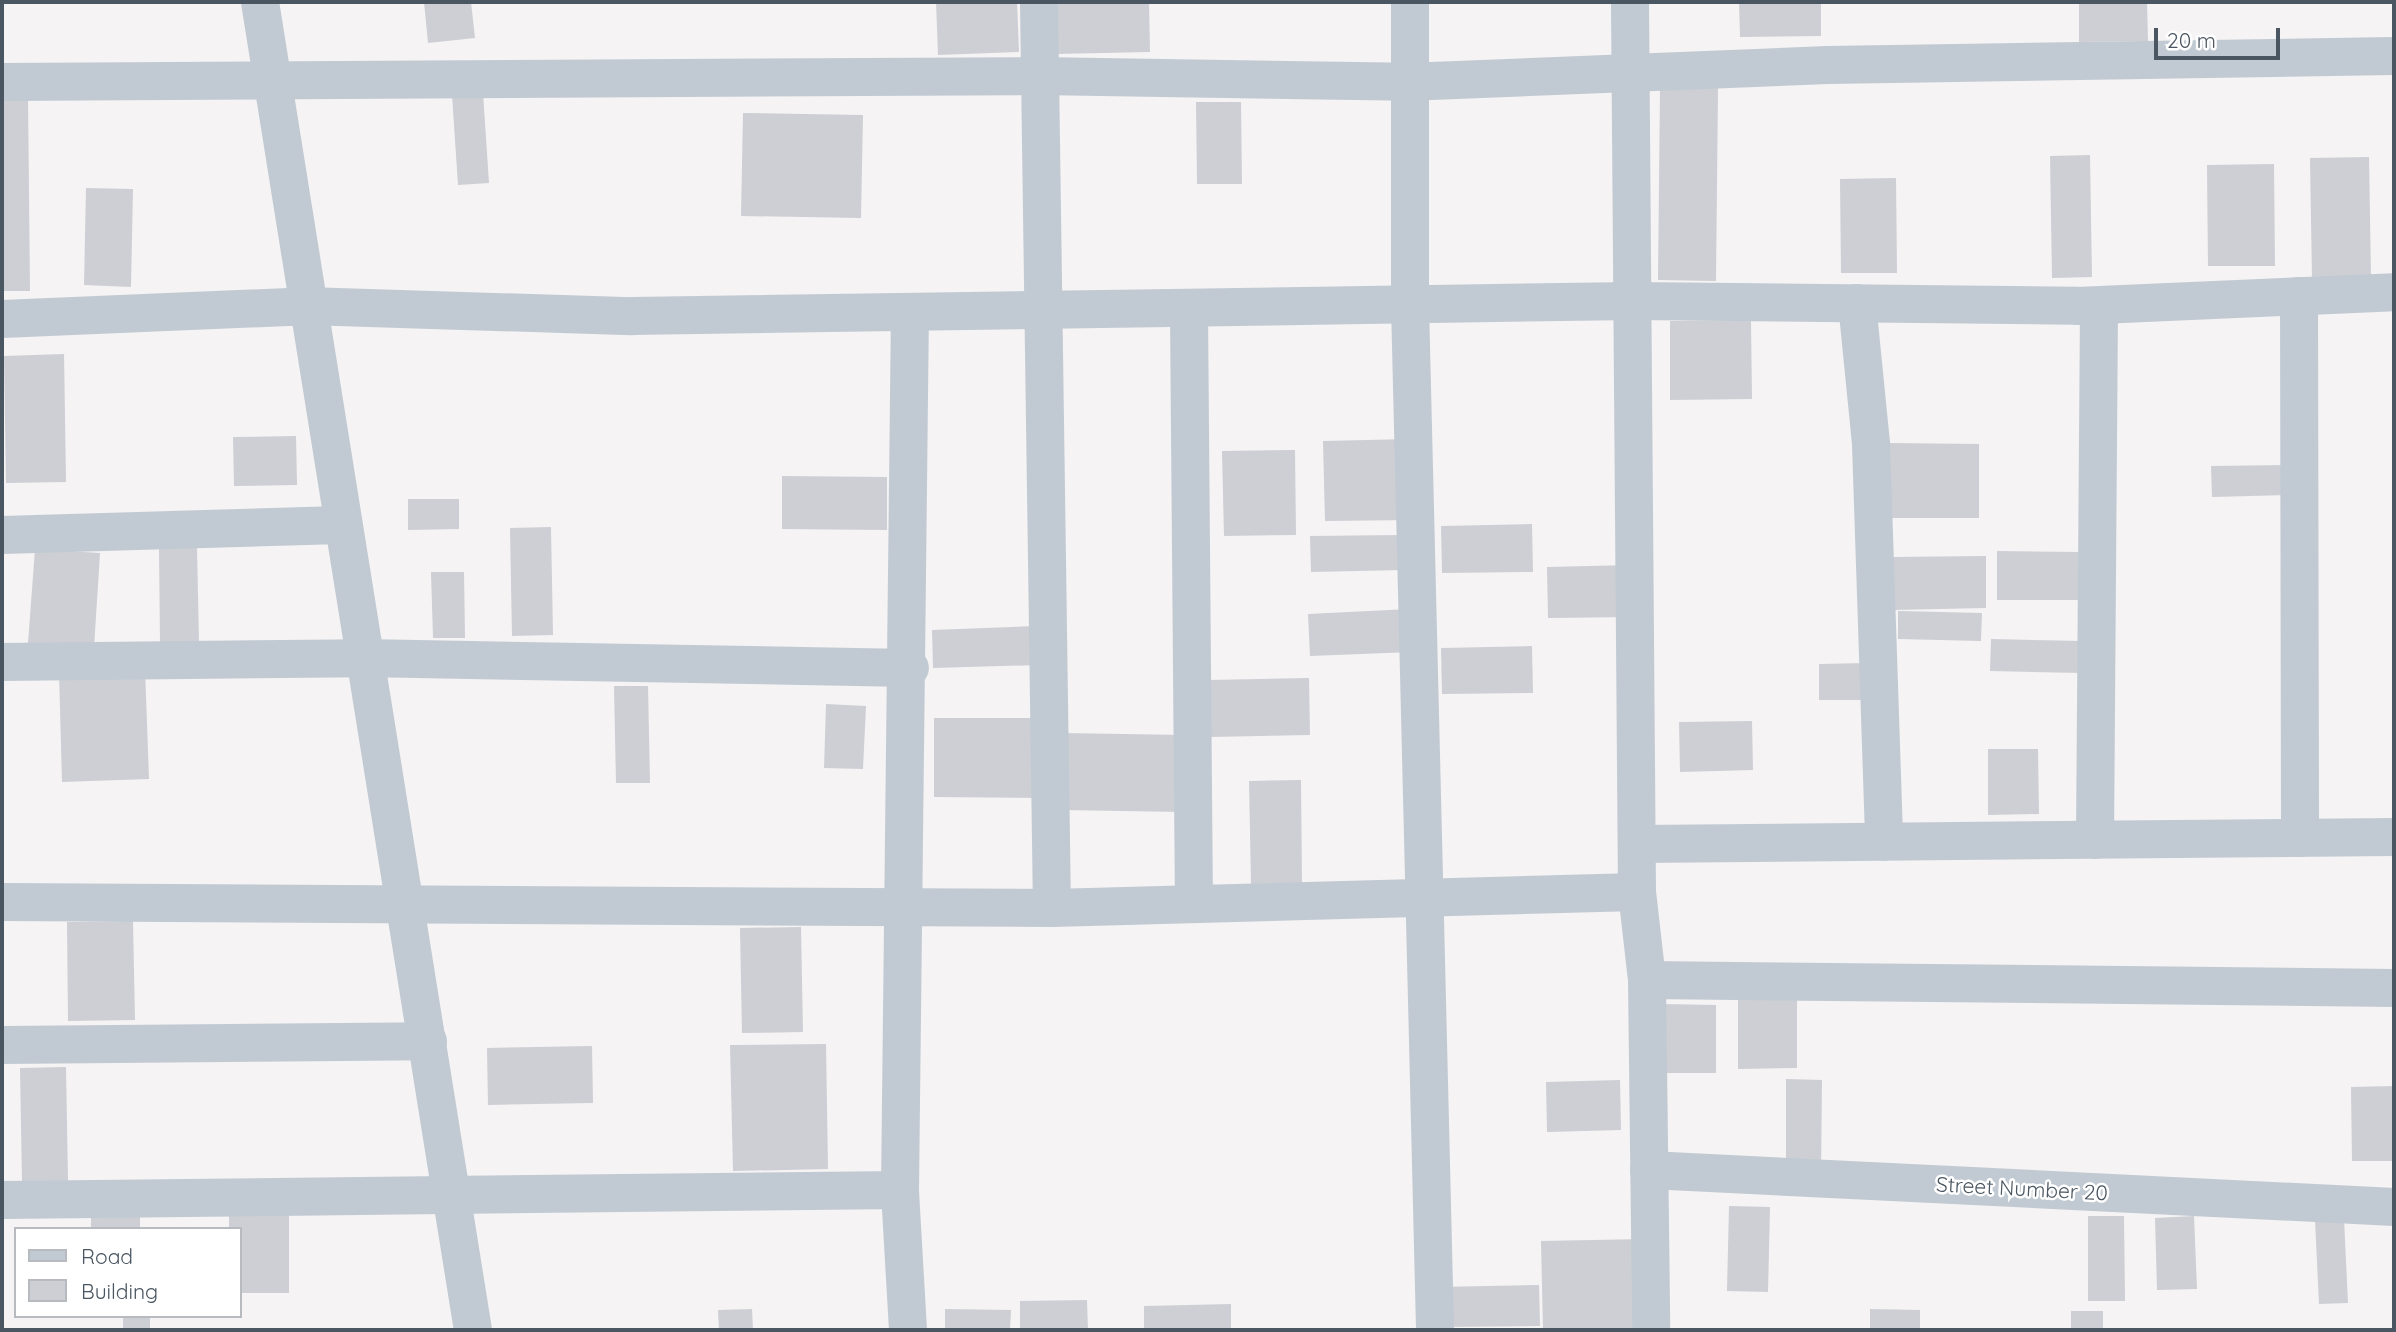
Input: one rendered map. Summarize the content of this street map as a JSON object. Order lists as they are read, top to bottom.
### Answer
{
  "streets": {
    "street": ["Street Number 20"]
  },
  "legend": ["Road", "Building"],
  "scale_bar": "20 m"
}
